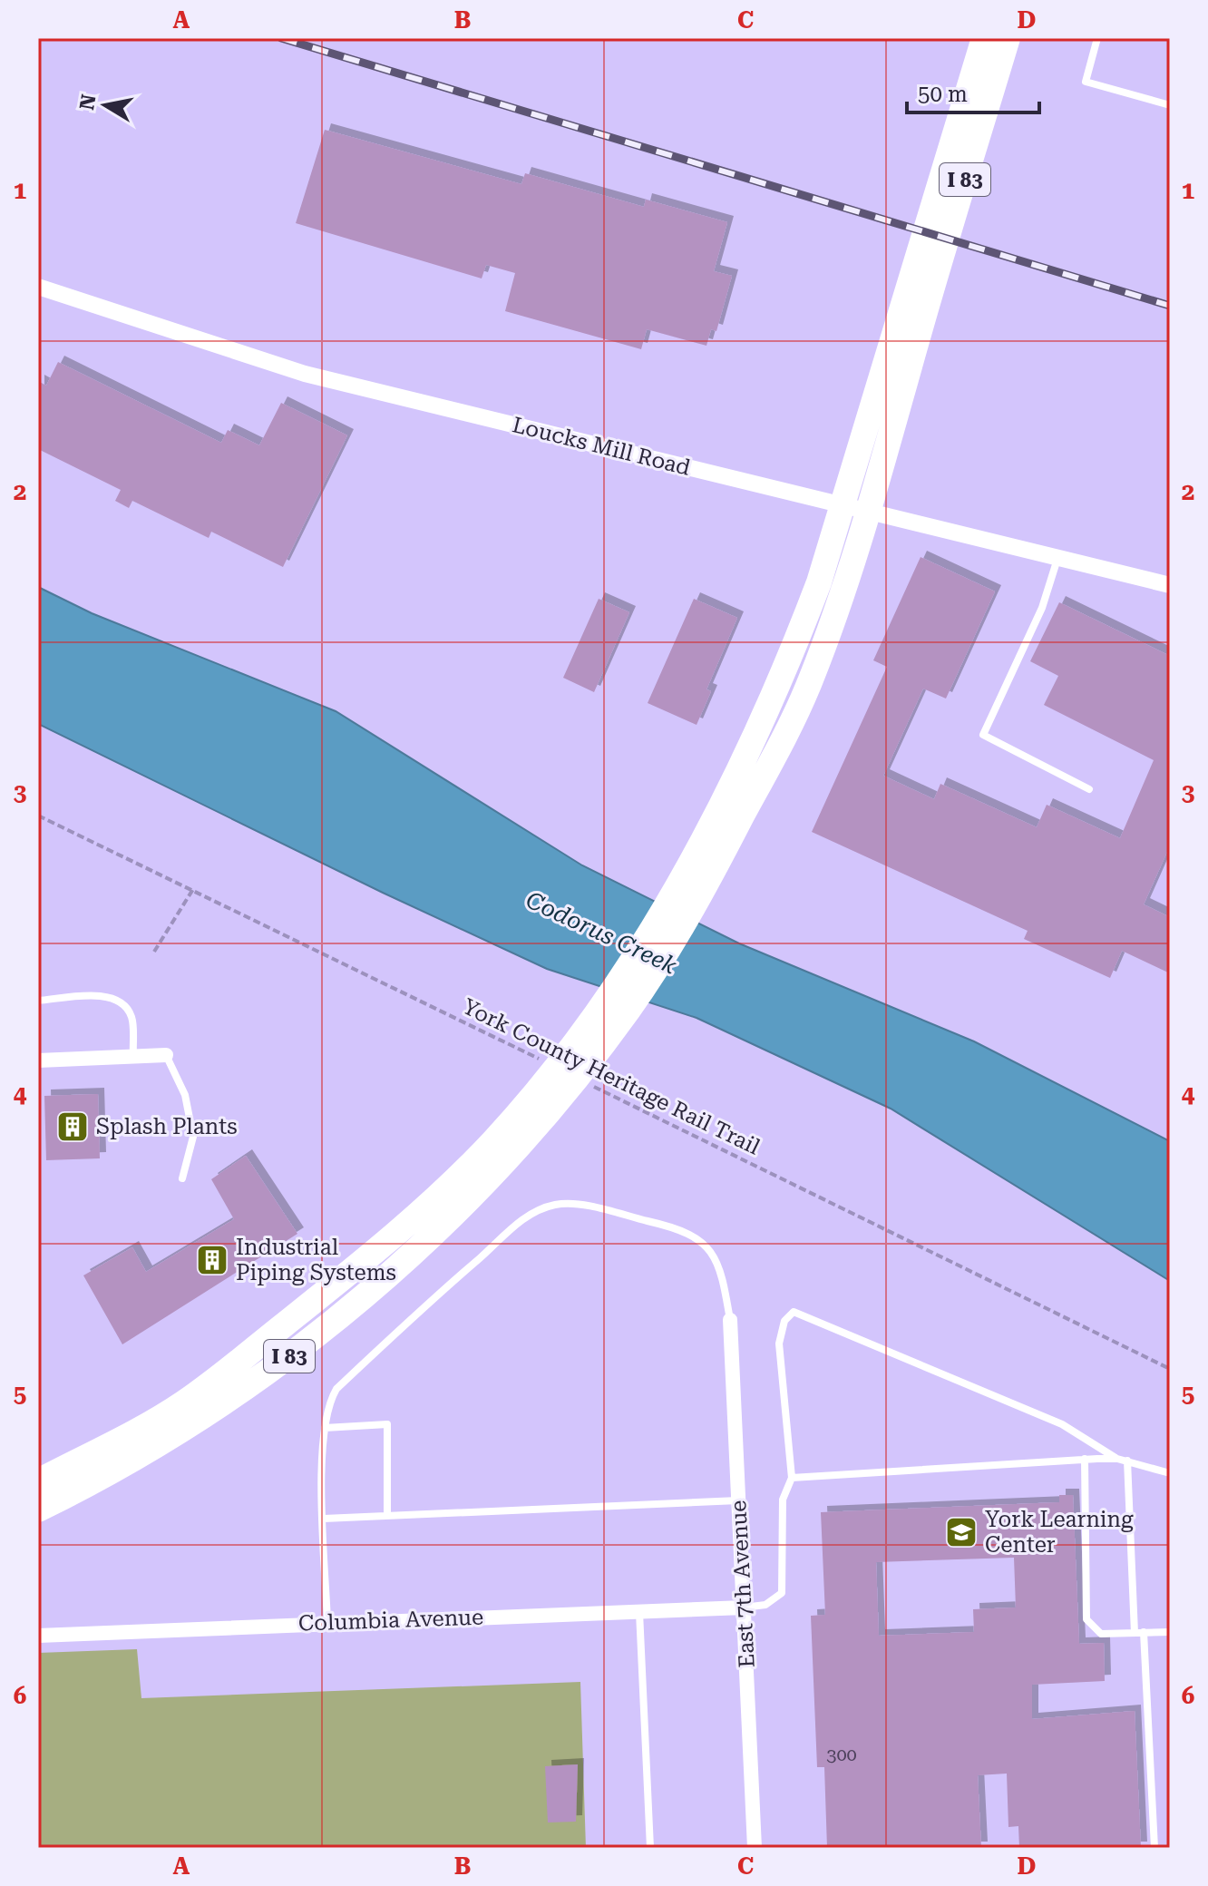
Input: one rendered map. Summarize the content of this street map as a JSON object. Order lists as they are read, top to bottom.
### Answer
{
  "streets": {
    "highway": ["I 83"],
    "street": ["Loucks Mill Road", "East 7th Avenue", "Columbia Avenue"],
    "path": ["York County Heritage Rail Trail"]
  },
  "crossings": [
    ["East 7th Avenue", "Columbia Avenue"]
  ],
  "water": ["Codorus Creek"],
  "places": {
    "building": ["Splash Plants", "Industrial Piping Systems"],
    "school or university": ["York Learning Center"]
  },
  "house_numbers": ["300"],
  "scale_bar": "50 m",
  "north": "left",
  "grid": {
    "columns": [
      "A",
      "B",
      "C",
      "D"
    ],
    "rows": [
      "1",
      "2",
      "3",
      "4",
      "5",
      "6"
    ]
  }
}
